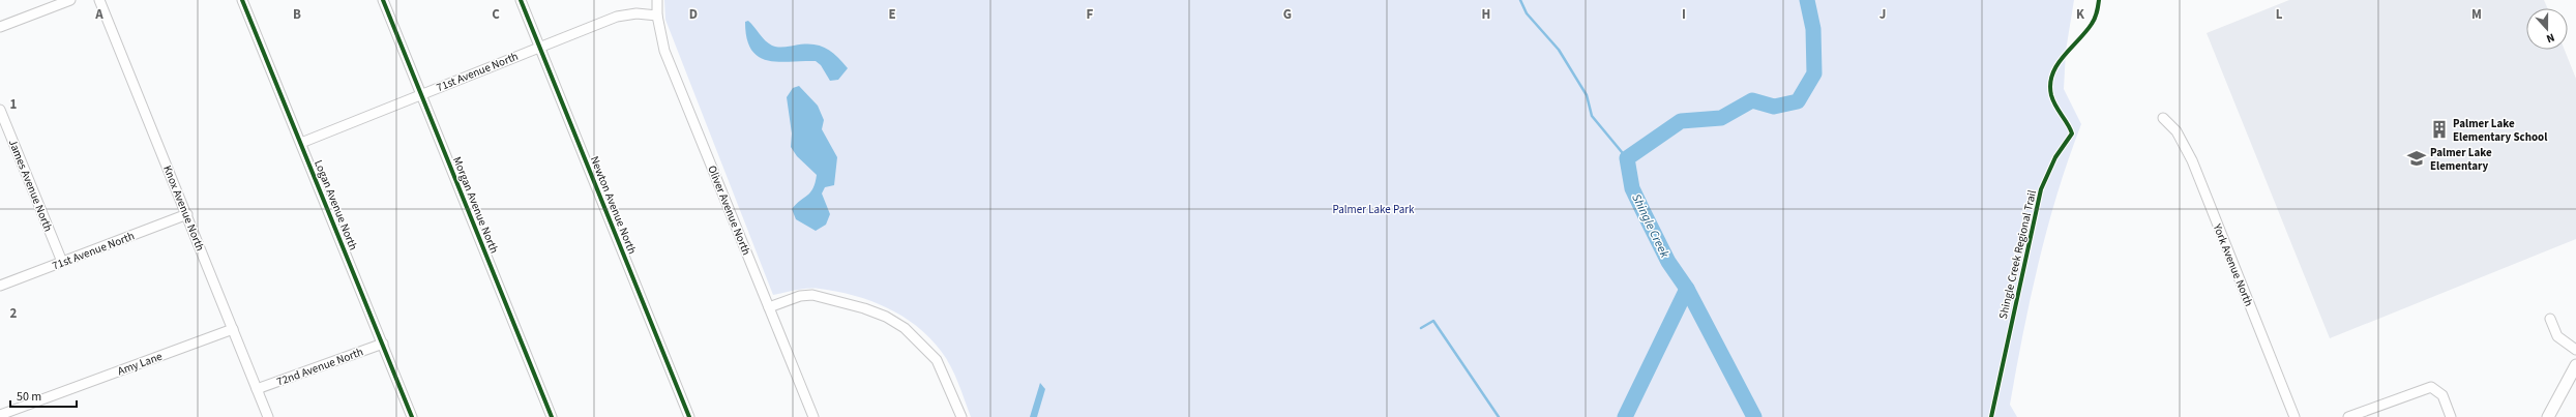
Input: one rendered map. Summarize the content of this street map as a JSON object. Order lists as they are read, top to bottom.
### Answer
{
  "streets": {
    "street": [
      "71st Avenue North",
      "James Avenue North",
      "Logan Avenue North",
      "Morgan Avenue North",
      "Newton Avenue North",
      "Knox Avenue North",
      "Oliver Avenue North",
      "York Avenue North",
      "Amy Lane",
      "72nd Avenue North"
    ],
    "cycle path": ["Shingle Creek Regional Trail"]
  },
  "crossings": [
    ["71st Avenue North", "James Avenue North"],
    ["71st Avenue North", "Logan Avenue North"],
    ["71st Avenue North", "Morgan Avenue North"],
    ["71st Avenue North", "Newton Avenue North"],
    ["71st Avenue North", "Knox Avenue North"],
    ["71st Avenue North", "Oliver Avenue North"],
    ["Logan Avenue North", "72nd Avenue North"],
    ["Knox Avenue North", "Amy Lane"],
    ["Knox Avenue North", "72nd Avenue North"]
  ],
  "water": ["Shingle Creek"],
  "parks": ["Palmer Lake Park"],
  "places": {
    "building": ["Palmer Lake Elementary School"],
    "school or university": ["Palmer Lake Elementary"]
  },
  "scale_bar": "50 m",
  "north": "bottom",
  "grid": {
    "columns": [
      "A",
      "B",
      "C",
      "D",
      "E",
      "F",
      "G",
      "H",
      "I",
      "J",
      "K",
      "L",
      "M"
    ],
    "rows": ["1", "2"]
  }
}
